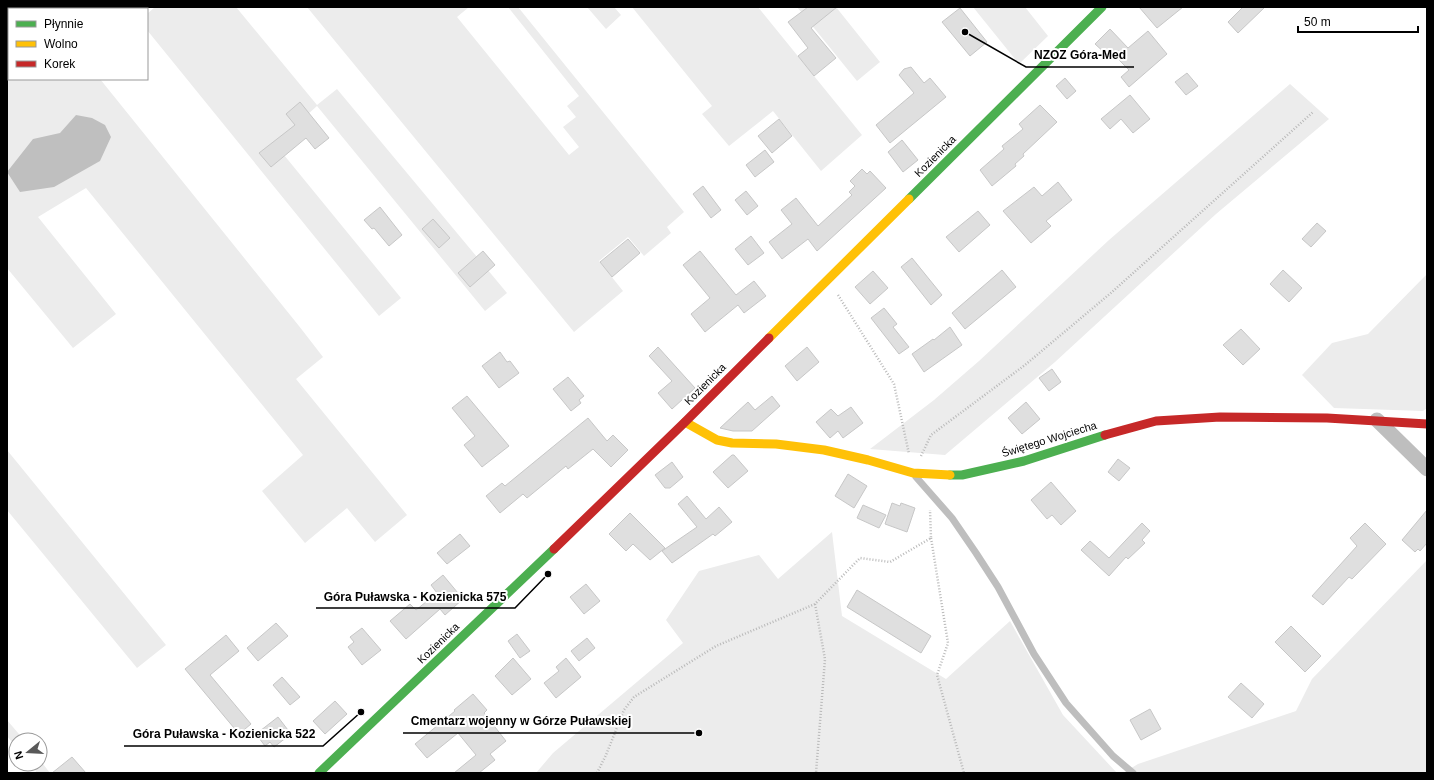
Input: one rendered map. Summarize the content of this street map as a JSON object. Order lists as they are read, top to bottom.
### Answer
{
  "streets": {
    "main road": ["Kozienicka", "Świętego Wojciecha"]
  },
  "crossings": [
    ["Kozienicka", "Świętego Wojciecha"]
  ],
  "places": [
    "NZOZ Góra-Med",
    "Góra Puławska - Kozienicka 575",
    "Góra Puławska - Kozienicka 522",
    "Cmentarz wojenny w Górze Puławskiej"
  ],
  "legend": ["Płynnie", "Wolno", "Korek"],
  "scale_bar": "50 m",
  "north": "left"
}
